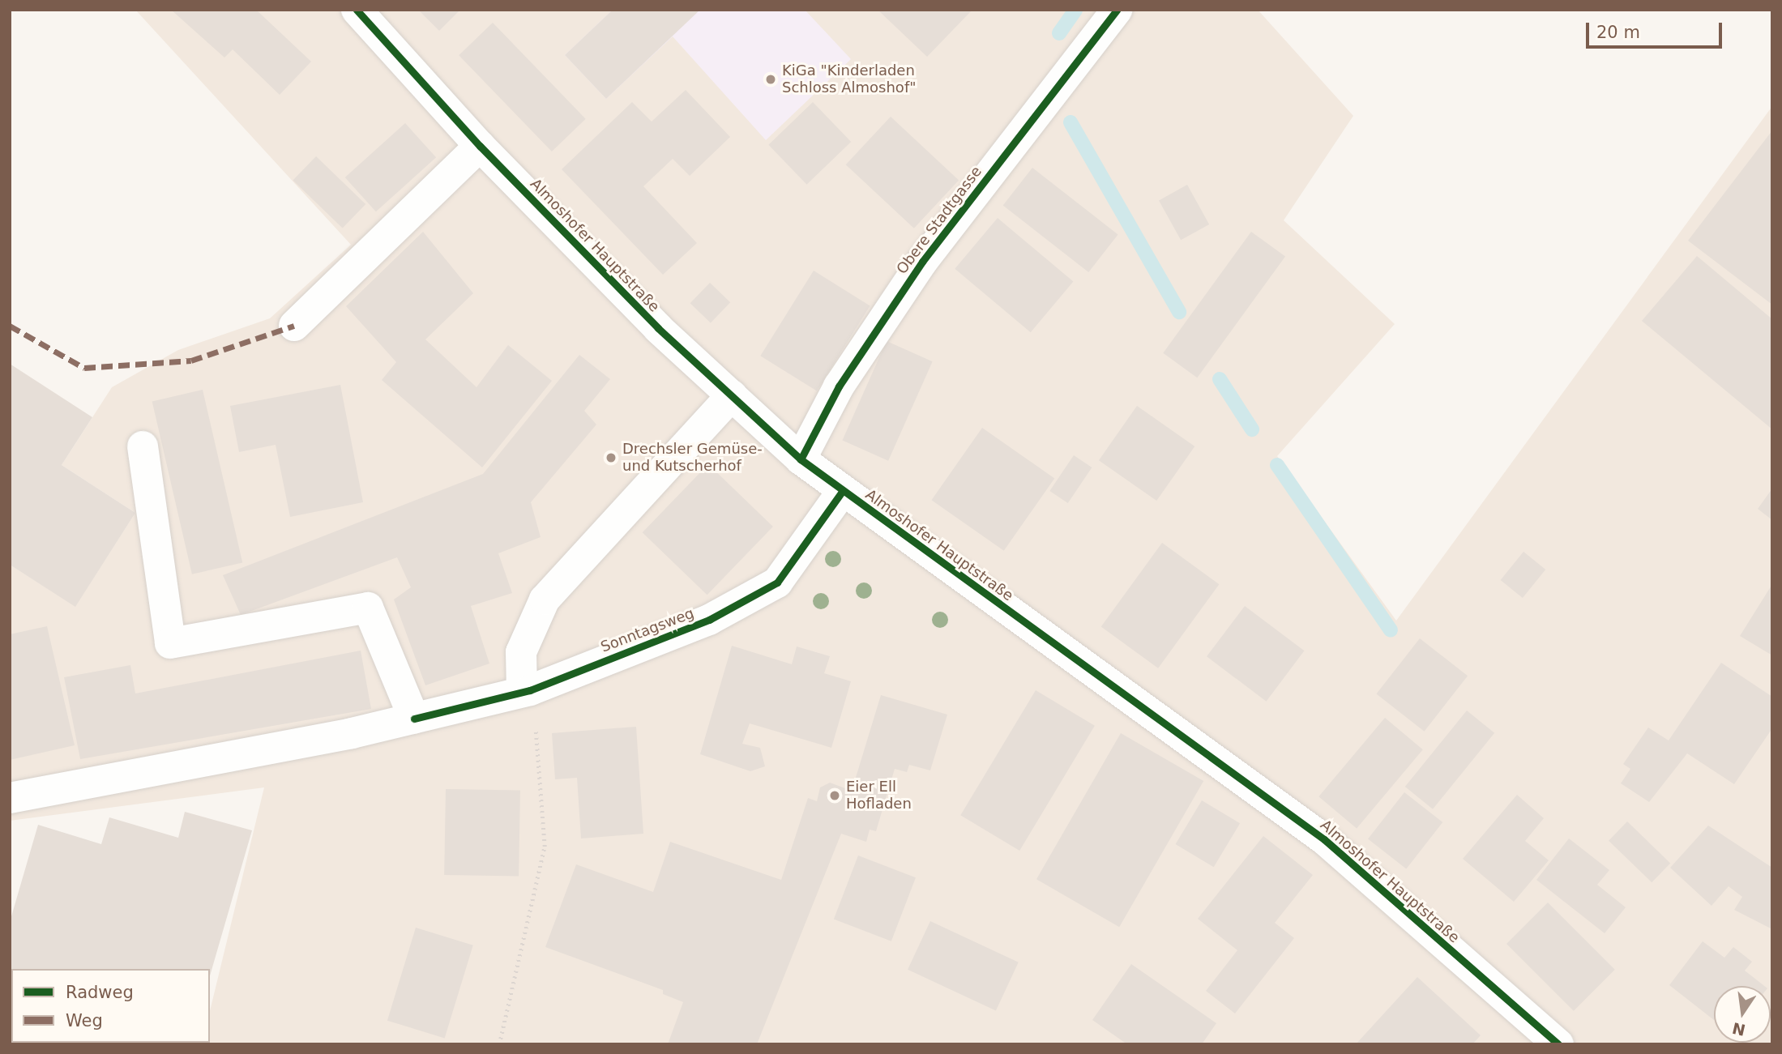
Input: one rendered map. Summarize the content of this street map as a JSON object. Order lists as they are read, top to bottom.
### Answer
{
  "streets": {
    "street": ["Obere Stadtgasse", "Almoshofer Hauptstraße", "Sonntagsweg"]
  },
  "crossings": [
    ["Obere Stadtgasse", "Almoshofer Hauptstraße"],
    ["Almoshofer Hauptstraße", "Sonntagsweg"]
  ],
  "places": ["KiGa \"Kinderladen Schloss Almoshof\"", "Drechsler Gemüse- und Kutscherhof", "Eier Ell Hofladen"],
  "legend": ["Radweg", "Weg"],
  "scale_bar": "20 m",
  "north": "bottom"
}
